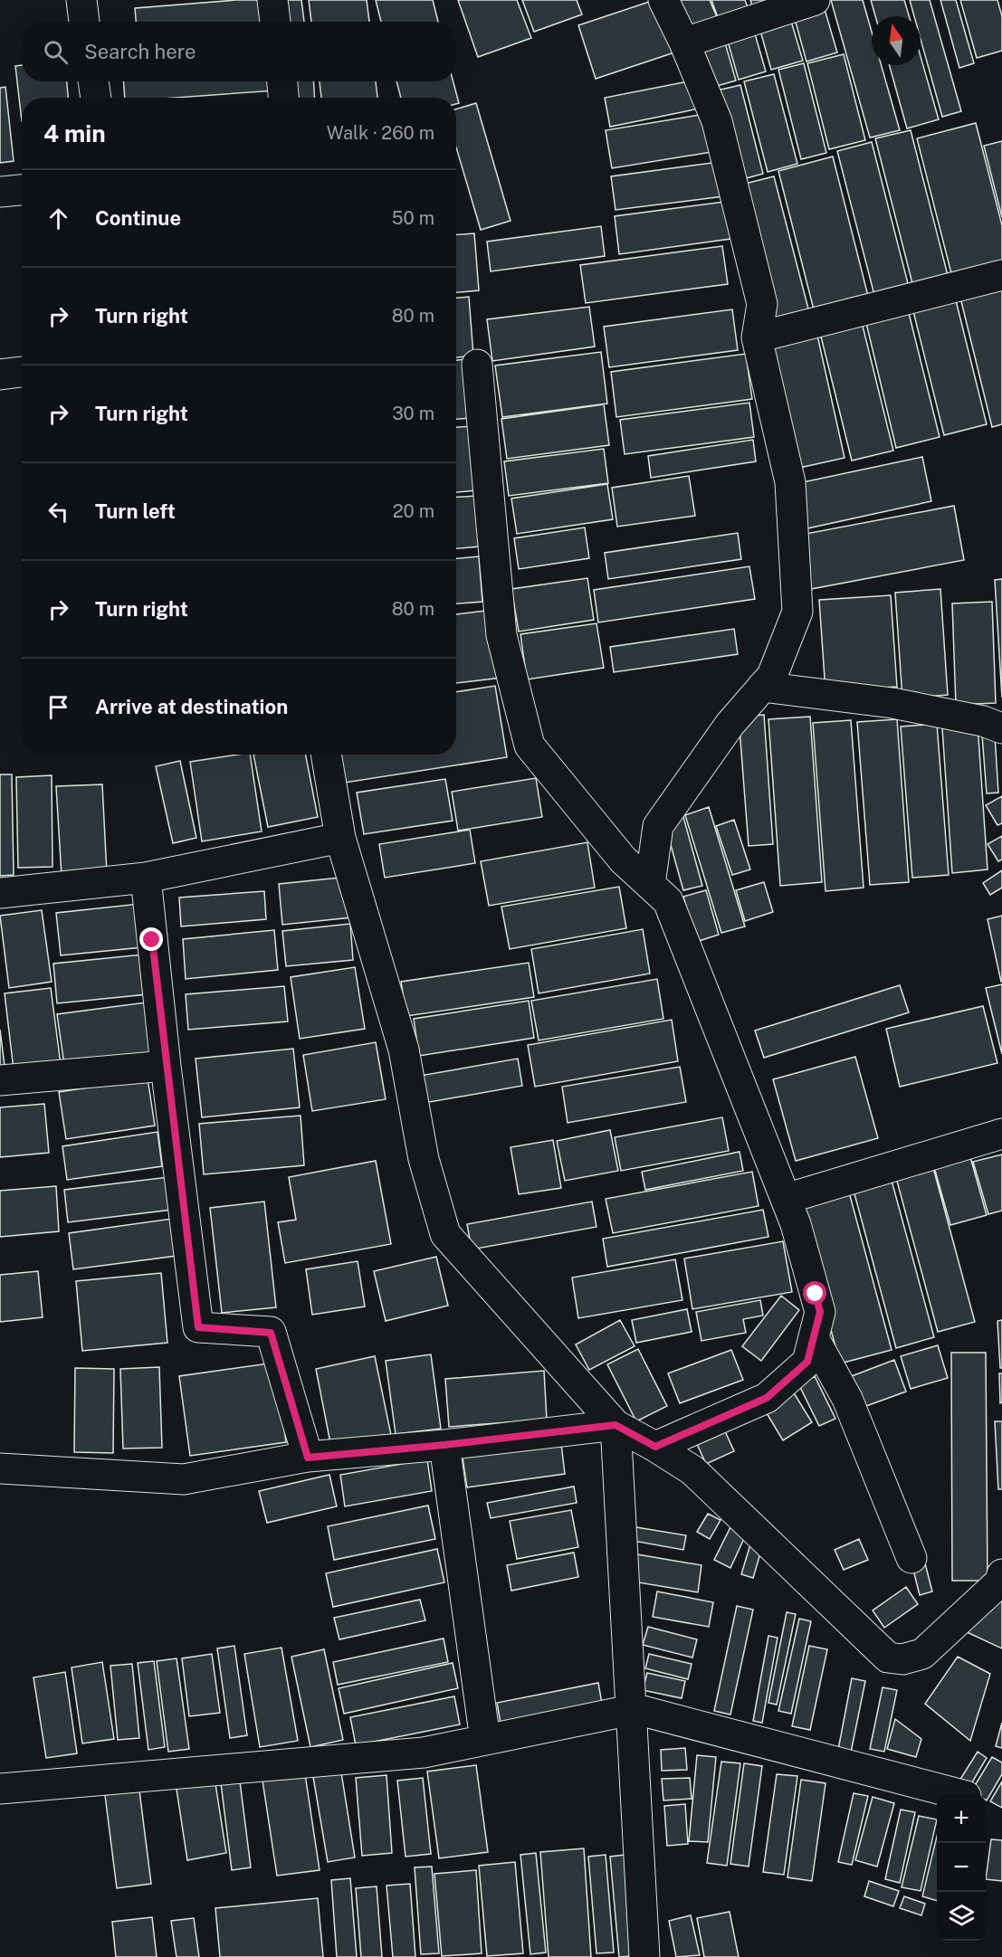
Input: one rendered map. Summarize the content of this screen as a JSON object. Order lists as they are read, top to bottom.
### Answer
{
  "north": "top",
  "page": {
    "search": "Search here",
    "heading": ["4 min", "Walk · 260 m"],
    "list": [
      ["Continue", "50 m"],
      ["Turn right", "80 m"],
      ["Turn right", "30 m"],
      ["Turn left", "20 m"],
      ["Turn right", "80 m"],
      "Arrive at destination"
    ],
    "map_buttons": ["+", "−"]
  }
}
